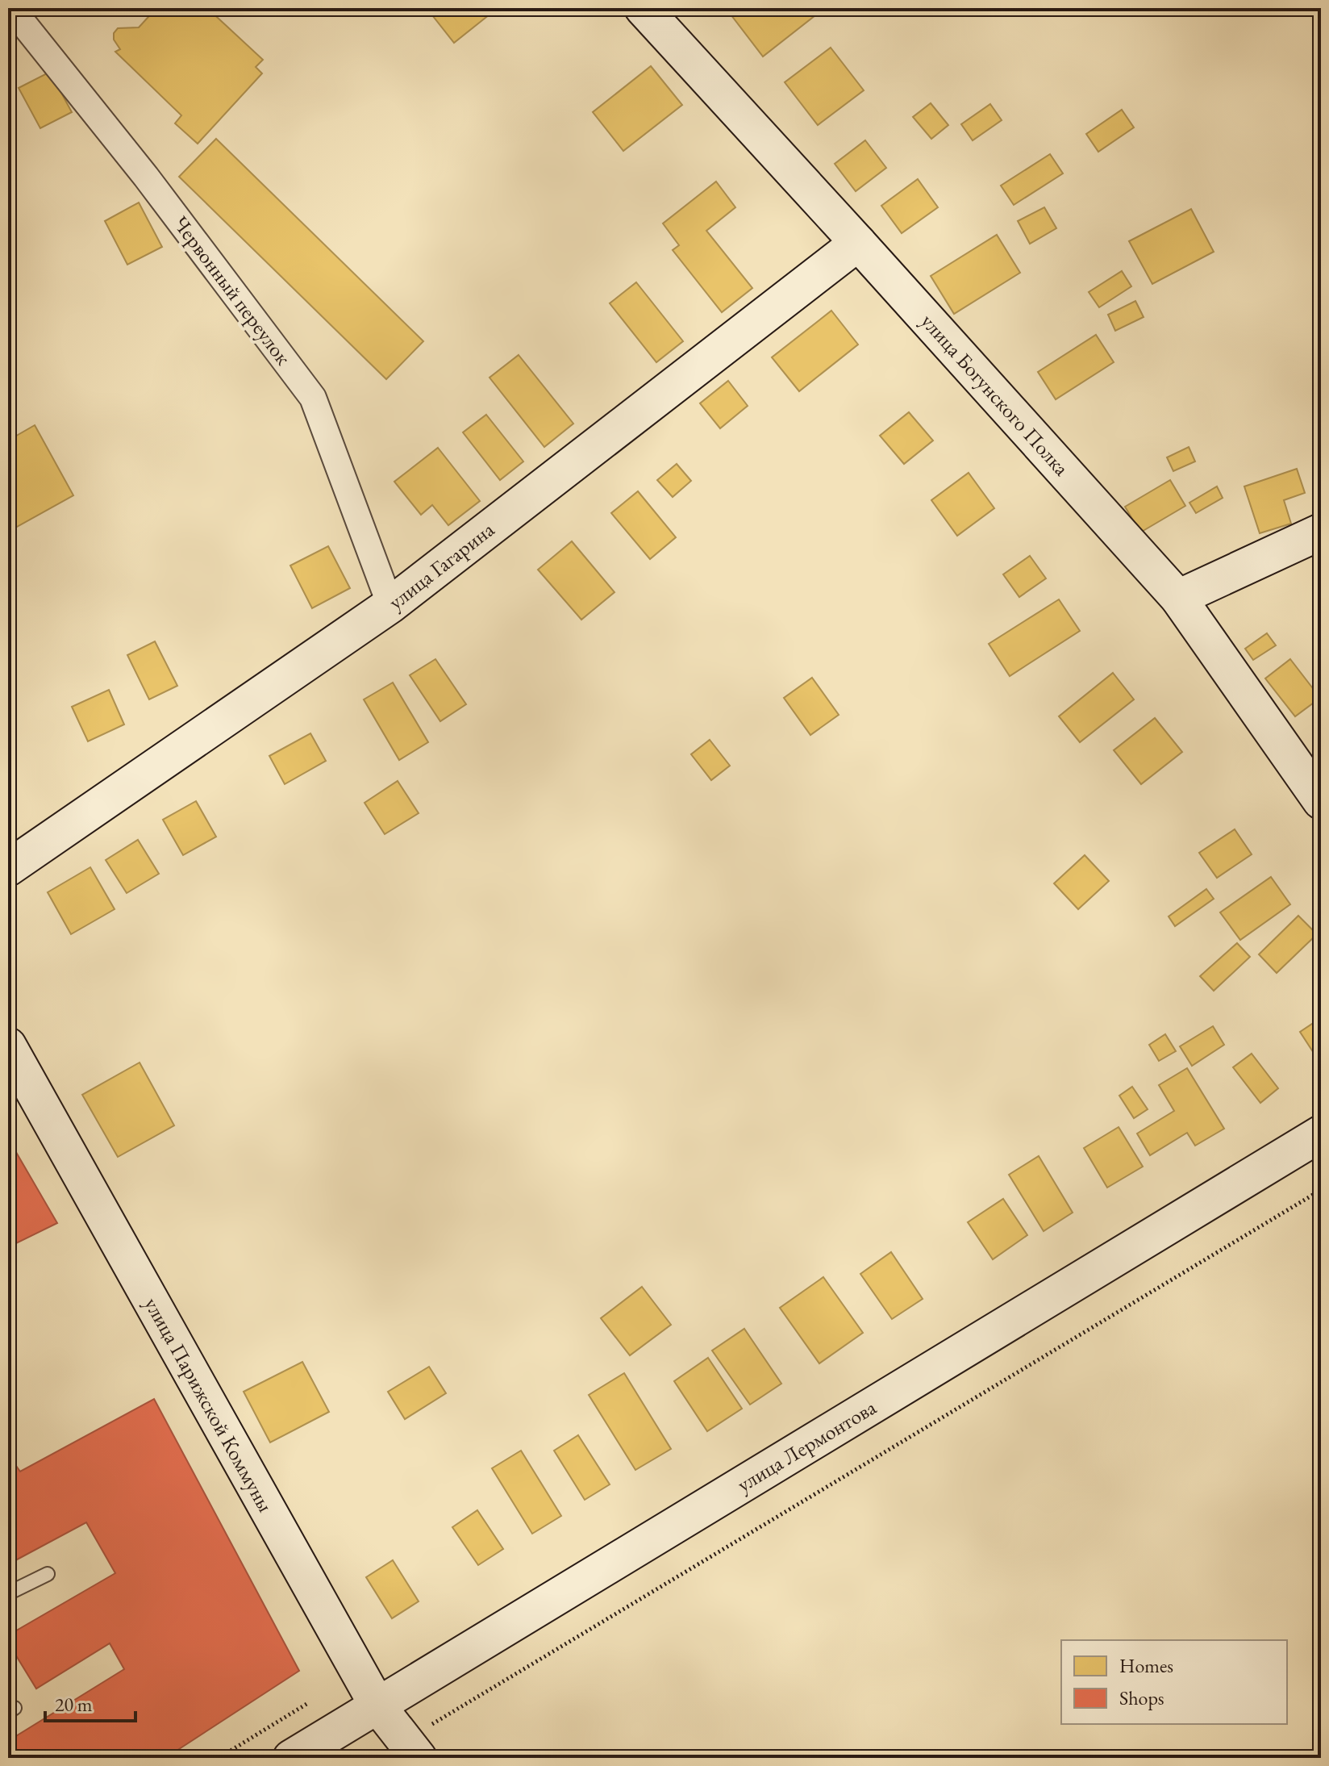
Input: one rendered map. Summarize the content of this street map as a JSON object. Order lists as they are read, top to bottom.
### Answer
{
  "streets": {
    "street": [
      "Червонный переулок",
      "улица Богунского Полка",
      "улица Гагарина",
      "улица Парижской Коммуны",
      "улица Лермонтова"
    ]
  },
  "crossings": [
    ["Червонный переулок", "улица Гагарина"],
    ["улица Богунского Полка", "улица Гагарина"],
    ["улица Парижской Коммуны", "улица Лермонтова"]
  ],
  "legend": ["Homes", "Shops"],
  "scale_bar": "20 m"
}
